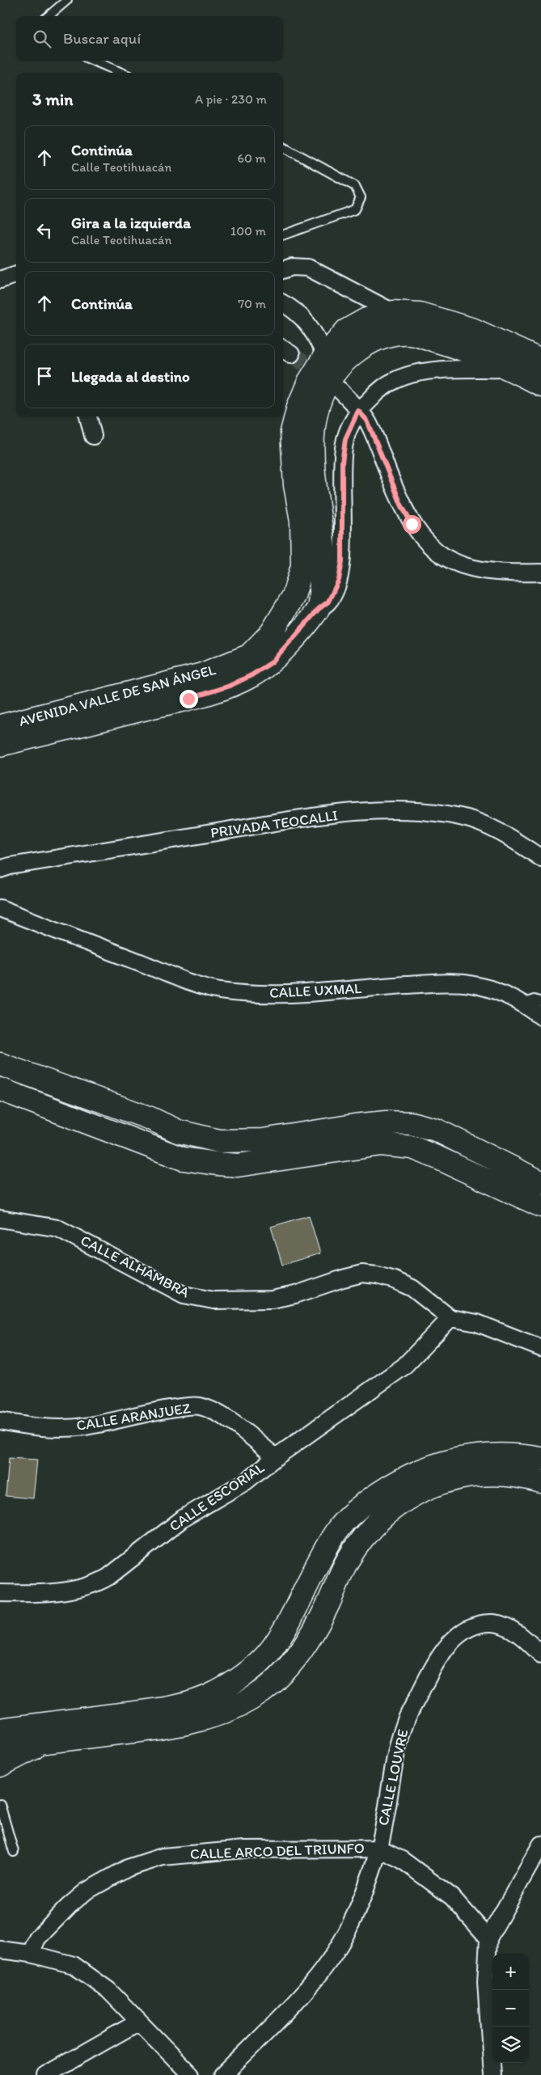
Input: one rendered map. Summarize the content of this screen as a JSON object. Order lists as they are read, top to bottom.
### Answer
{
  "streets": {
    "street": [
      "AVENIDA VALLE DE SAN ÁNGEL",
      "PRIVADA TEOCALLI",
      "CALLE UXMAL",
      "CALLE ALHAMBRA",
      "CALLE ARANJUEZ",
      "CALLE ESCORIAL",
      "CALLE LOUVRE",
      "CALLE ARCO DEL TRIUNFO"
    ]
  },
  "crossings": [
    ["CALLE ALHAMBRA", "CALLE ESCORIAL"],
    ["CALLE ARANJUEZ", "CALLE ESCORIAL"],
    ["CALLE LOUVRE", "CALLE ARCO DEL TRIUNFO"]
  ],
  "page": {
    "search": "Buscar aquí",
    "heading": ["3 min", "A pie · 230 m"],
    "list": [
      ["Continúa", "Calle Teotihuacán", "60 m"],
      ["Gira a la izquierda", "Calle Teotihuacán", "100 m"],
      ["Continúa", "70 m"],
      "Llegada al destino"
    ],
    "map_buttons": ["+", "−"]
  }
}
